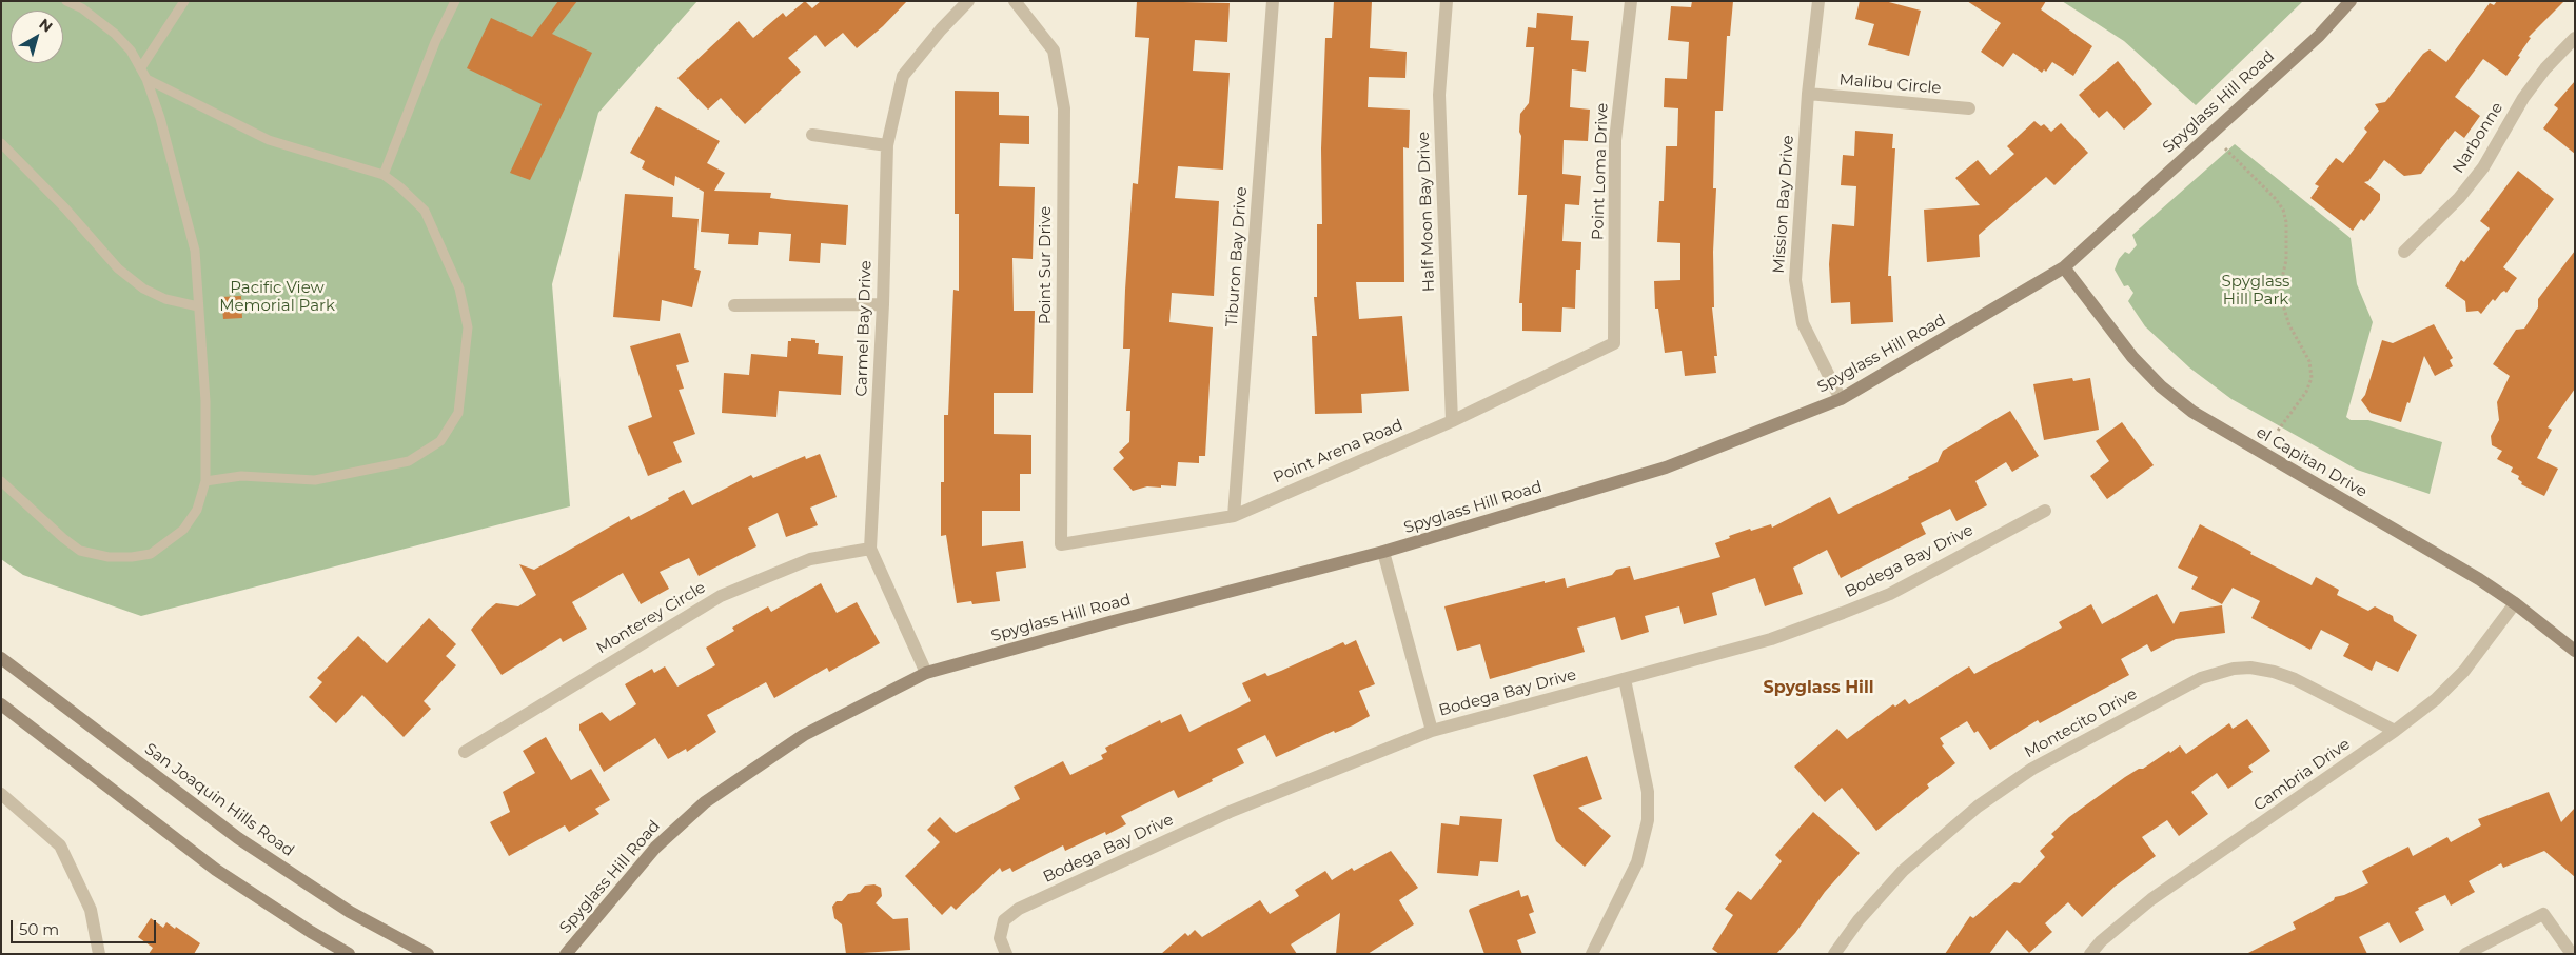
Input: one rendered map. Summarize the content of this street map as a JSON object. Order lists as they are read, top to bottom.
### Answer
{
  "streets": {
    "main road": ["Spyglass Hill Road", "el Capitan Drive", "San Joaquin Hills Road"],
    "street": [
      "Malibu Circle",
      "Narbonne",
      "Point Loma Drive",
      "Mission Bay Drive",
      "Half Moon Bay Drive",
      "Tiburon Bay Drive",
      "Point Sur Drive",
      "Carmel Bay Drive",
      "Point Arena Road",
      "Bodega Bay Drive",
      "Monterey Circle",
      "Montecito Drive",
      "Cambria Drive"
    ]
  },
  "crossings": [
    ["Malibu Circle", "Mission Bay Drive"],
    ["Spyglass Hill Road", "Mission Bay Drive"],
    ["Spyglass Hill Road", "Carmel Bay Drive"],
    ["Spyglass Hill Road", "el Capitan Drive"],
    ["Point Loma Drive", "Point Arena Road"],
    ["Half Moon Bay Drive", "Point Arena Road"],
    ["Tiburon Bay Drive", "Point Arena Road"],
    ["Point Sur Drive", "Point Arena Road"],
    ["Carmel Bay Drive", "Monterey Circle"],
    ["el Capitan Drive", "Cambria Drive"],
    ["Montecito Drive", "Cambria Drive"]
  ],
  "districts": ["Spyglass Hill"],
  "parks": ["Spyglass Hill Park", "Pacific View Memorial Park"],
  "scale_bar": "50 m",
  "north": "top right"
}
